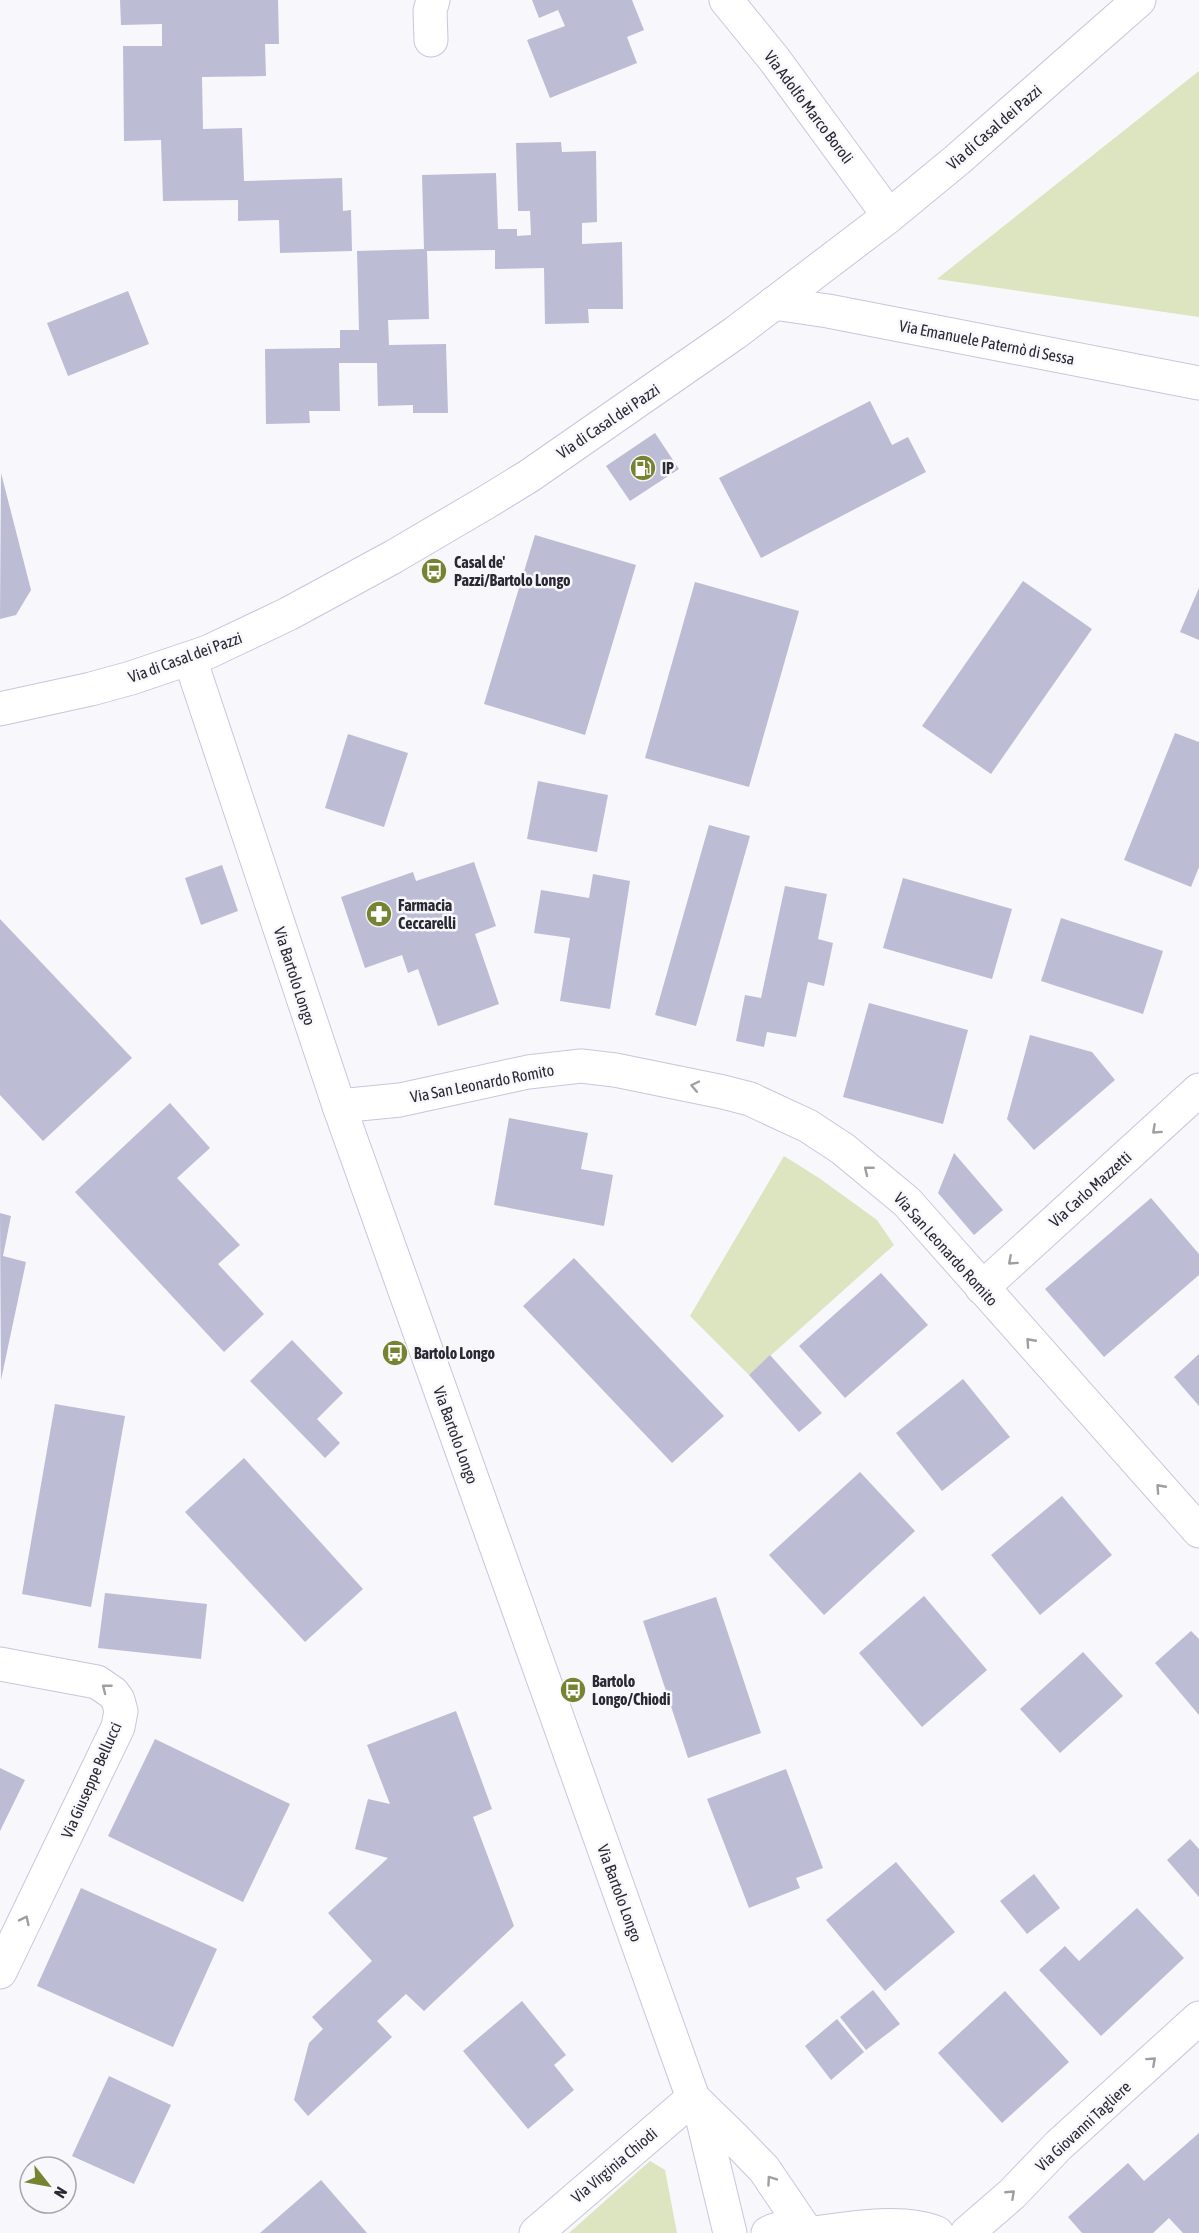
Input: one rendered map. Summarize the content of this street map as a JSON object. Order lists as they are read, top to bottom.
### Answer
{
  "streets": {
    "street": [
      "Via Adolfo Marco Boroli",
      "Via di Casal dei Pazzi",
      "Via Emanuele Paternò di Sessa",
      "Via Bartolo Longo",
      "Via San Leonardo Romito",
      "Via Carlo Mazzetti",
      "Via Giuseppe Bellucci",
      "Via Giovanni Tagliere",
      "Via Virginia Chiodi"
    ]
  },
  "crossings": [
    ["Via Adolfo Marco Boroli", "Via di Casal dei Pazzi"],
    ["Via di Casal dei Pazzi", "Via Emanuele Paternò di Sessa"],
    ["Via di Casal dei Pazzi", "Via Bartolo Longo"],
    ["Via Bartolo Longo", "Via San Leonardo Romito"],
    ["Via Bartolo Longo", "Via Virginia Chiodi"],
    ["Via San Leonardo Romito", "Via Carlo Mazzetti"]
  ],
  "one_way": ["Via San Leonardo Romito", "Via Carlo Mazzetti", "Via Giovanni Tagliere"],
  "places": {
    "fuel station": ["IP"],
    "bus stop": ["Casal de' Pazzi/Bartolo Longo", "Bartolo Longo", "Bartolo Longo/Chiodi"],
    "pharmacy": ["Farmacia Ceccarelli"]
  },
  "north": "bottom right"
}
